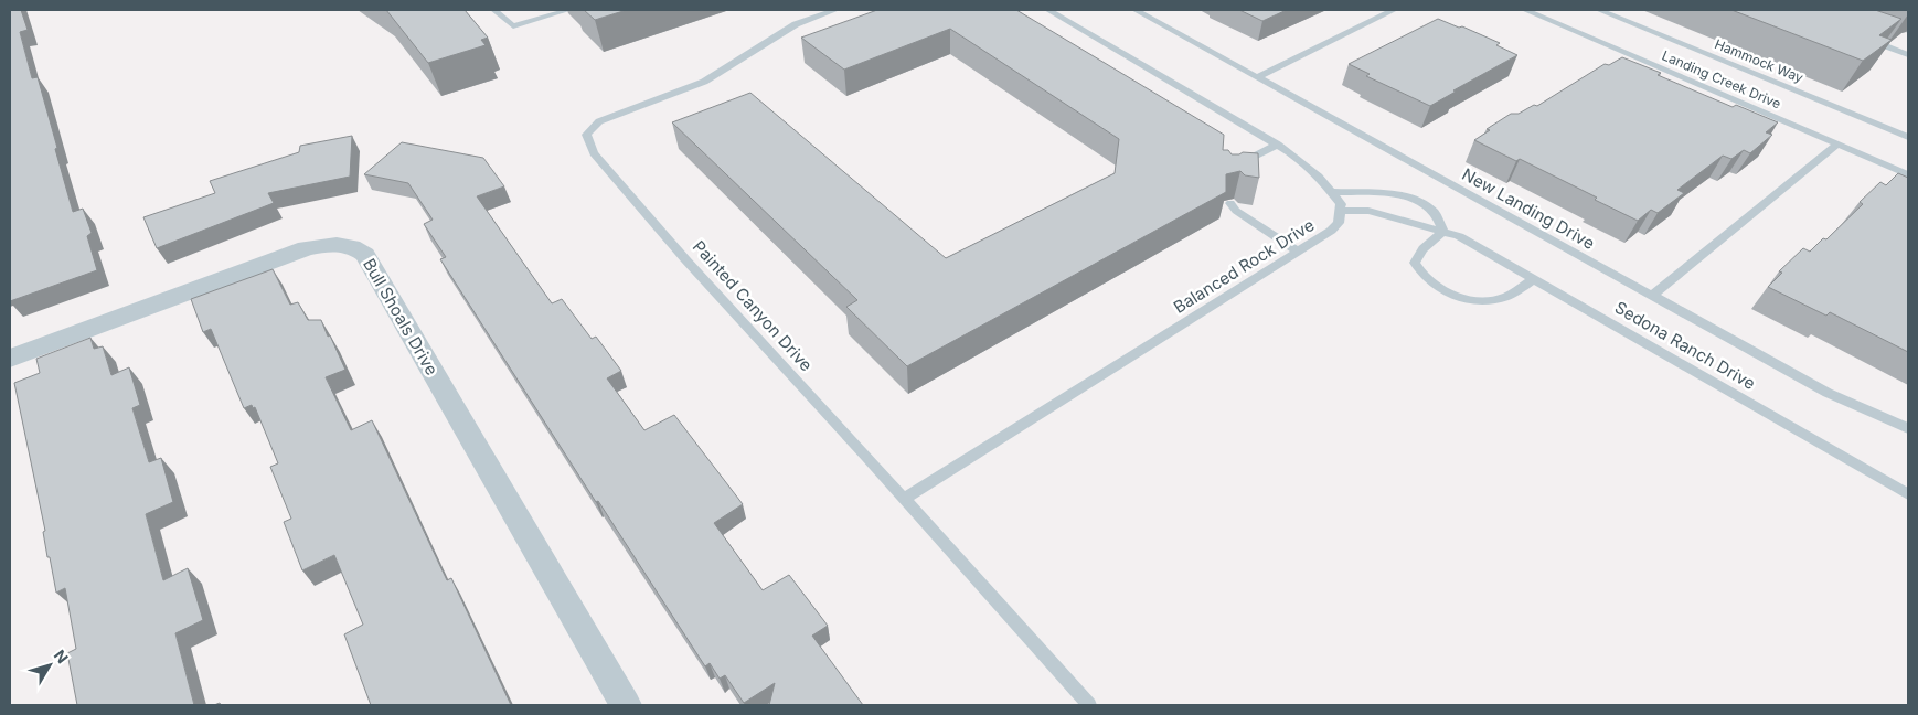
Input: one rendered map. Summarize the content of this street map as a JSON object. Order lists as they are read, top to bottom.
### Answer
{
  "streets": {
    "street": ["Bull Shoals Drive"],
    "lane": [
      "Hammock Way",
      "Landing Creek Drive",
      "New Landing Drive",
      "Balanced Rock Drive",
      "Painted Canyon Drive",
      "Sedona Ranch Drive"
    ]
  },
  "crossings": [
    ["Balanced Rock Drive", "Painted Canyon Drive"],
    ["Balanced Rock Drive", "Sedona Ranch Drive"]
  ],
  "north": "top right"
}
